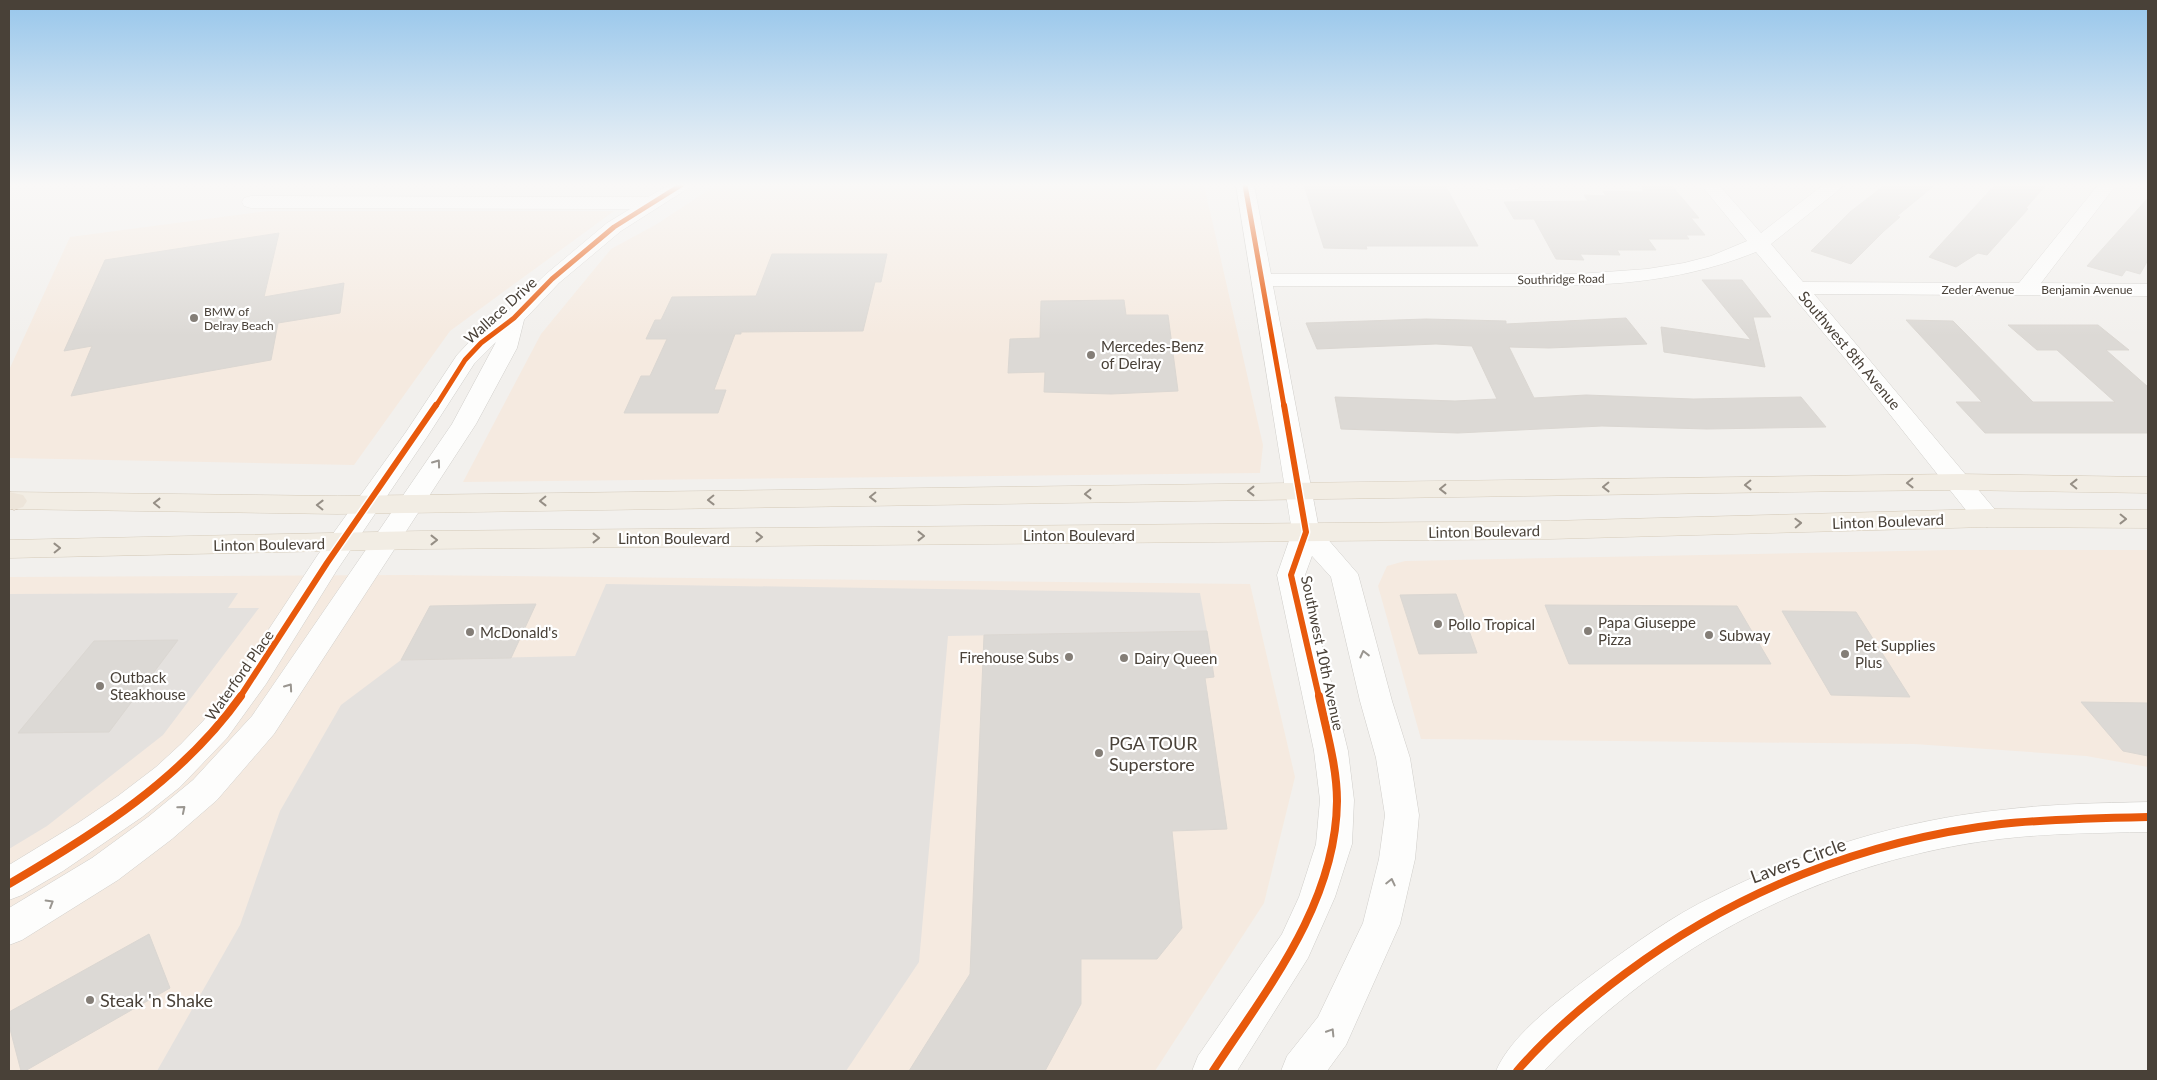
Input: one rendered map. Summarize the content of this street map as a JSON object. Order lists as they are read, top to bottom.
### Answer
{
  "streets": {
    "main road": ["Linton Boulevard"],
    "street": [
      "Southridge Road",
      "Zeder Avenue",
      "Benjamin Avenue",
      "Wallace Drive",
      "Southwest 8th Avenue",
      "Southwest 10th Avenue",
      "Waterford Place",
      "Lavers Circle"
    ]
  },
  "crossings": [
    ["Southridge Road", "Southwest 8th Avenue"],
    ["Southridge Road", "Southwest 10th Avenue"],
    ["Zeder Avenue", "Benjamin Avenue"],
    ["Zeder Avenue", "Southwest 8th Avenue"],
    ["Wallace Drive", "Linton Boulevard"],
    ["Wallace Drive", "Waterford Place"],
    ["Southwest 8th Avenue", "Linton Boulevard"],
    ["Linton Boulevard", "Southwest 10th Avenue"],
    ["Linton Boulevard", "Waterford Place"]
  ],
  "places": [
    "BMW of Delray Beach",
    "Mercedes-Benz of Delray",
    "Pollo Tropical",
    "Papa Giuseppe Pizza",
    "McDonald's",
    "Subway",
    "Pet Supplies Plus",
    "Firehouse Subs",
    "Dairy Queen",
    "Outback Steakhouse",
    "PGA TOUR Superstore",
    "Steak 'n Shake"
  ]
}
